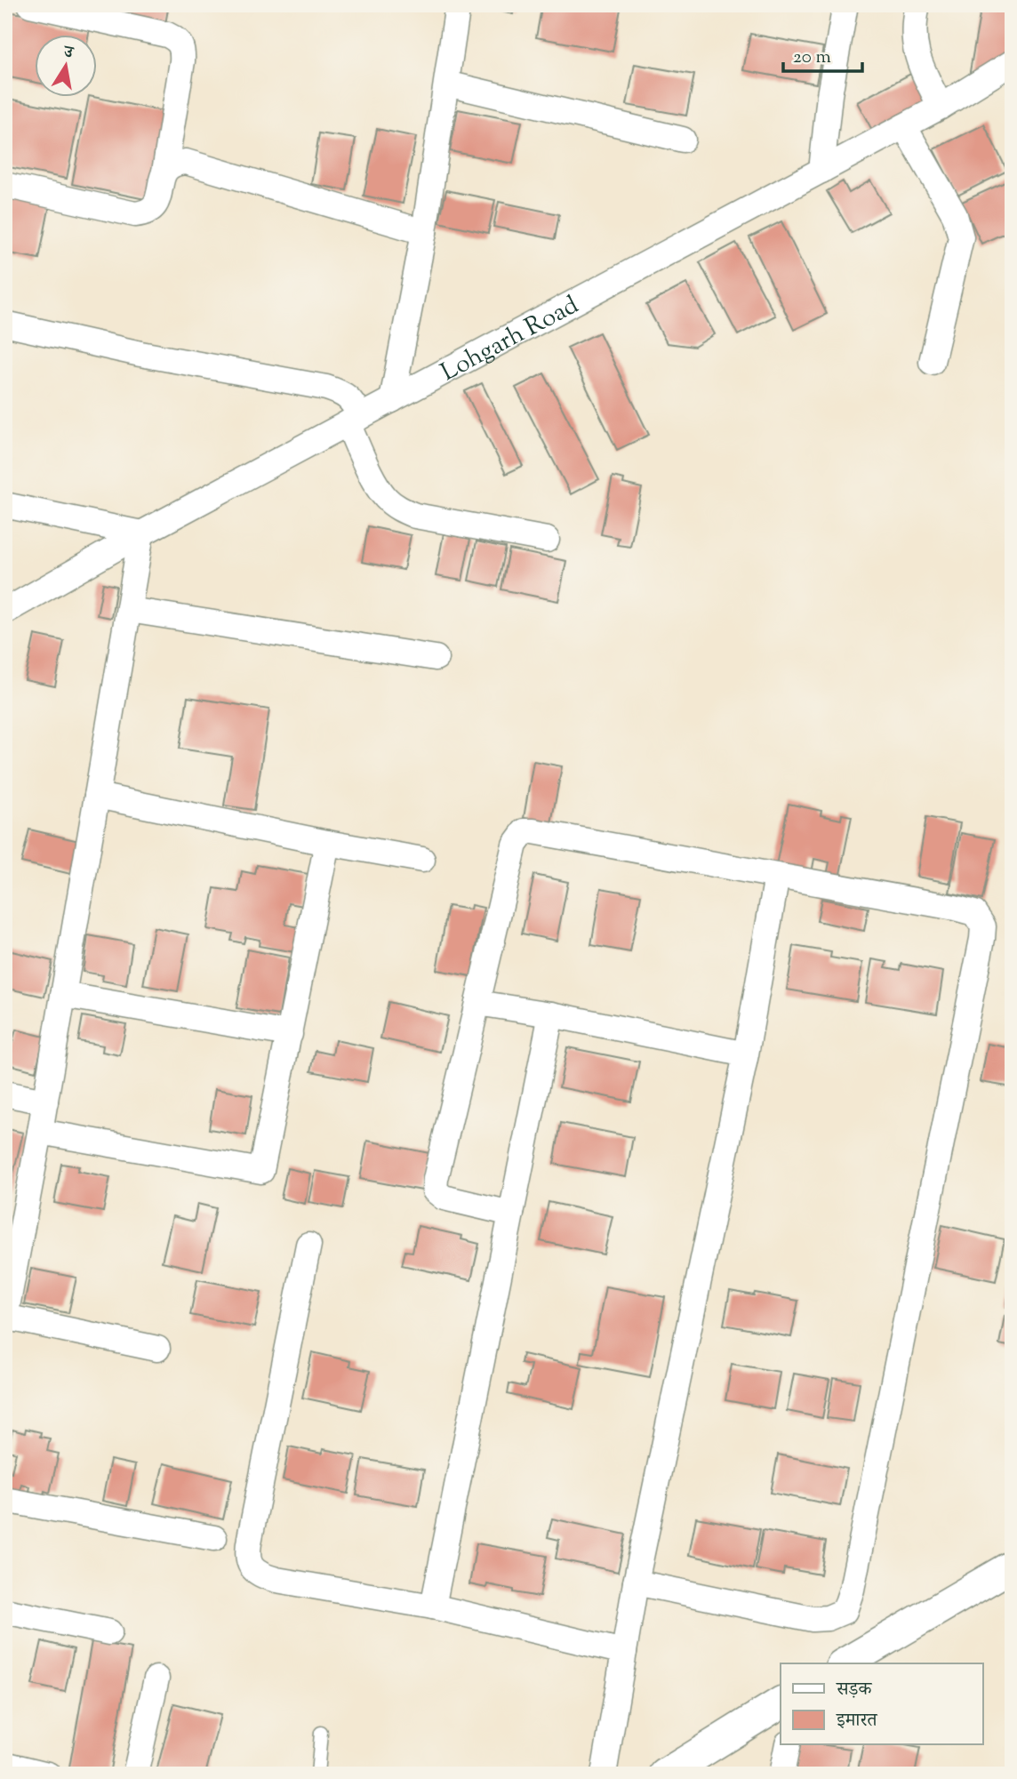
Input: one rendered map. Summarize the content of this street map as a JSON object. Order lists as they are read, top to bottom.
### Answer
{
  "streets": {
    "street": ["Lohgarh Road"]
  },
  "legend": ["सड़क", "इमारत"],
  "scale_bar": "20 m",
  "north": "top"
}
